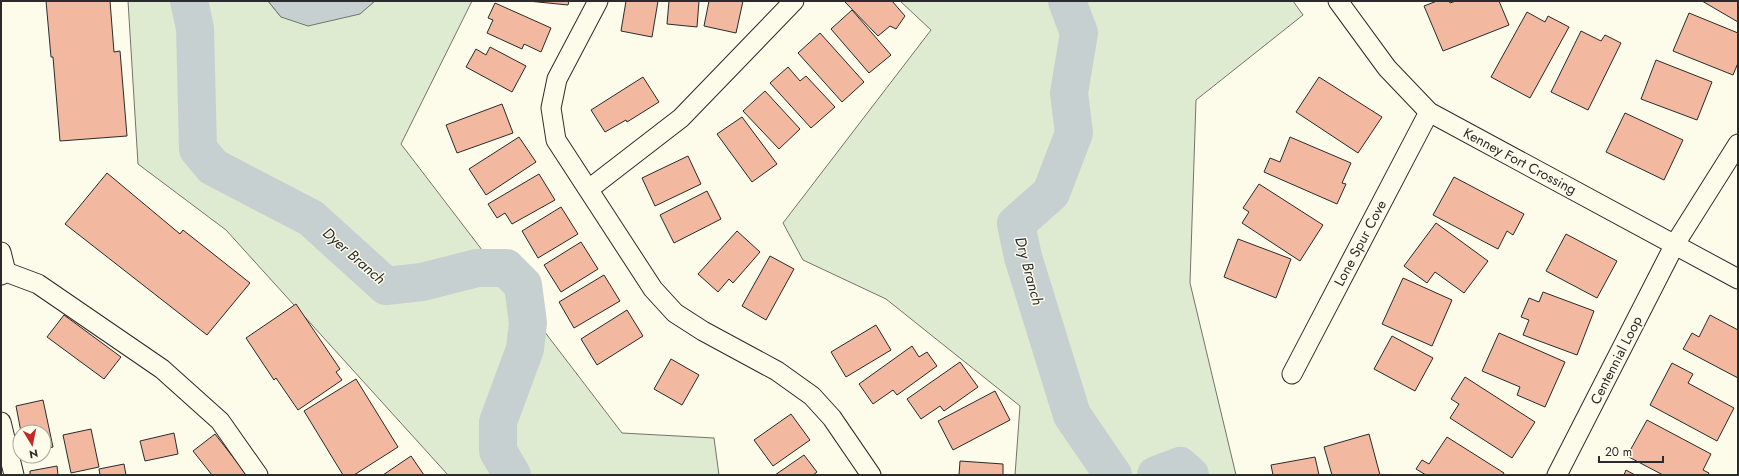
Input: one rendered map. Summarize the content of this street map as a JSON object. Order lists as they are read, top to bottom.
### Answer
{
  "streets": {
    "street": ["Kenney Fort Crossing", "Lone Spur Cove", "Centennial Loop"]
  },
  "crossings": [
    ["Kenney Fort Crossing", "Lone Spur Cove"],
    ["Kenney Fort Crossing", "Centennial Loop"]
  ],
  "water": ["Dyer Branch", "Dry Branch"],
  "scale_bar": "20 m",
  "north": "bottom"
}
